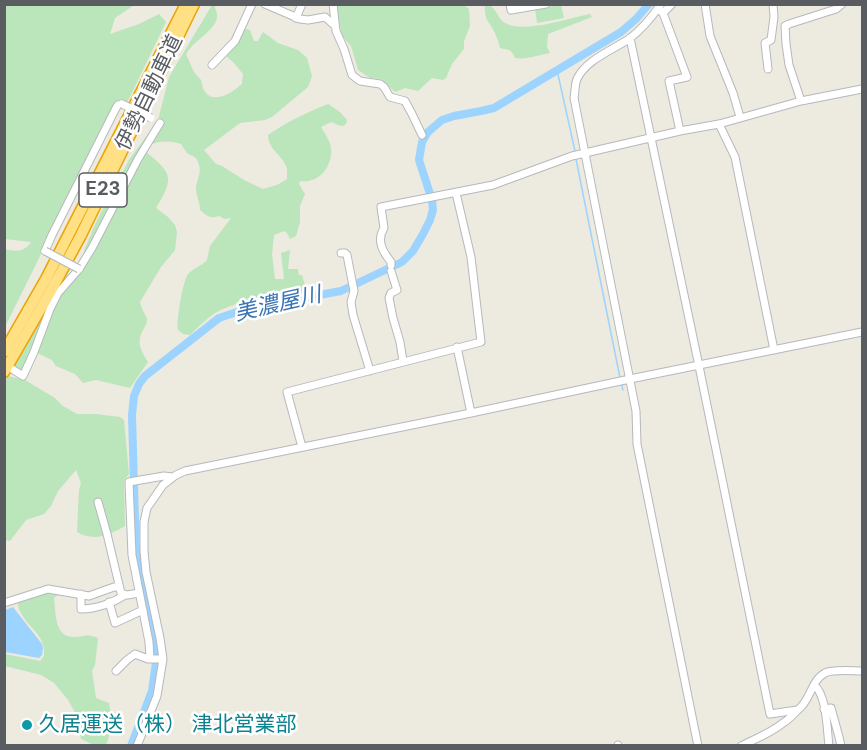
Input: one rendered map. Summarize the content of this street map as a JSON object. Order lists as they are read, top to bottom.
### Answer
{
  "streets": {
    "highway": ["伊勢自動車道", "E23"]
  },
  "water": ["美濃屋川"],
  "places": ["久居運送（株） 津北営業部"]
}
